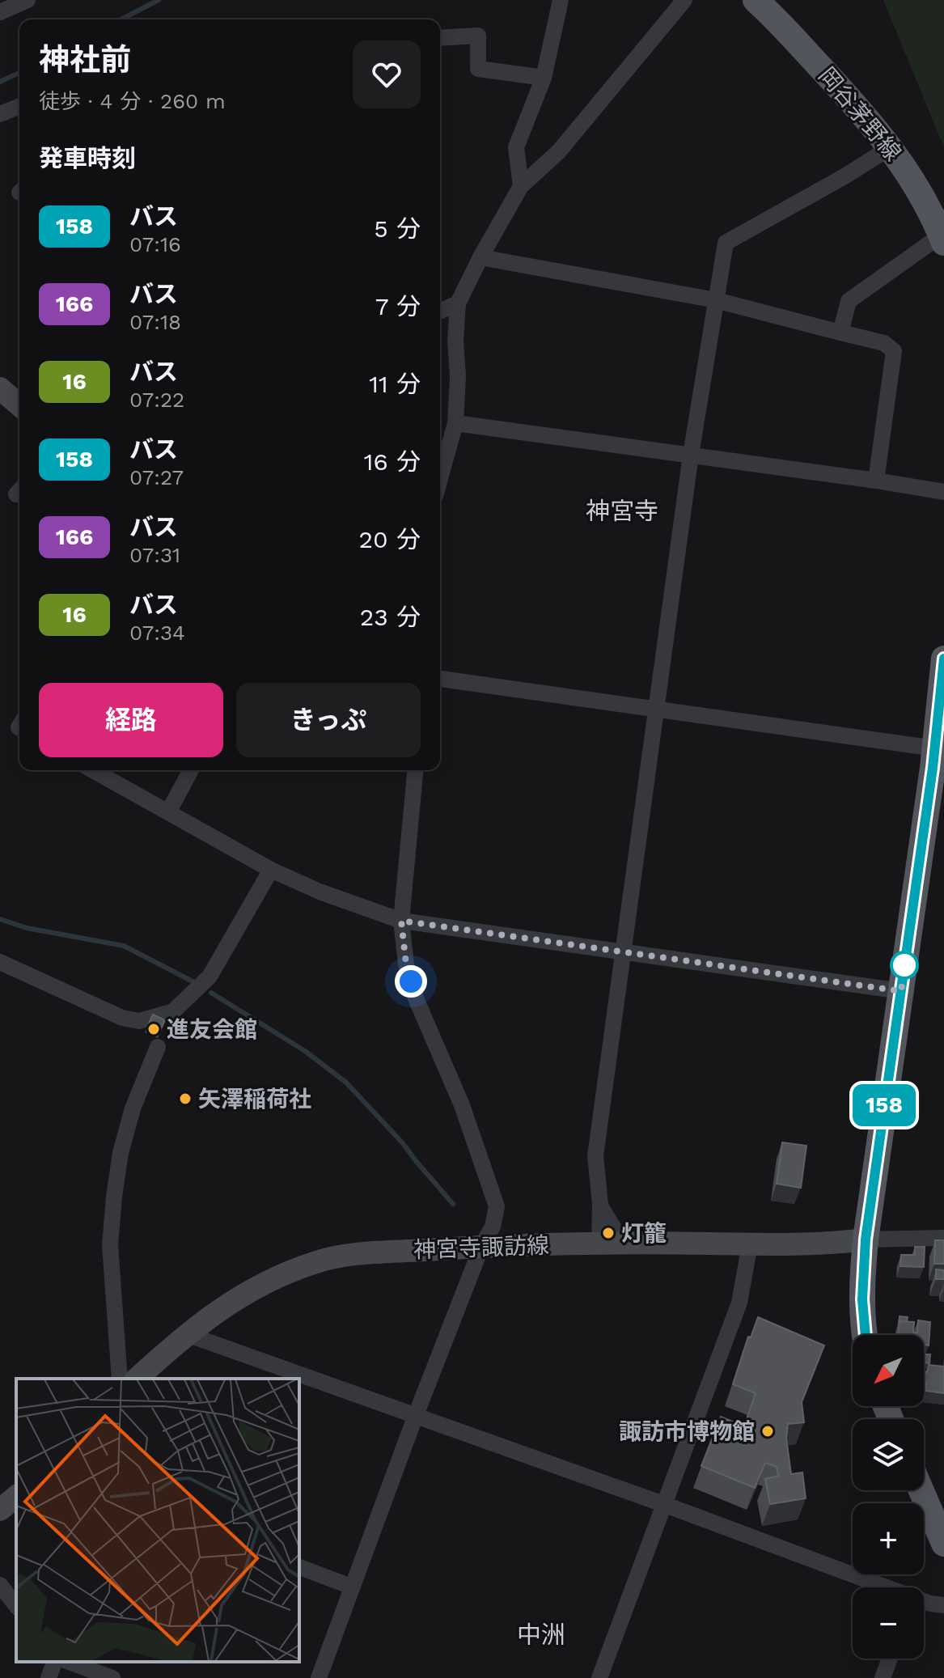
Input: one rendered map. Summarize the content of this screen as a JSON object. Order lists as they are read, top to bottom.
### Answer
{
  "streets": {
    "main road": ["岡谷茅野線", "神宮寺諏訪線"]
  },
  "districts": ["神宮寺", "中洲"],
  "places": [
    "進友会館",
    "矢澤稲荷社",
    "灯籠",
    "諏訪市博物館"
  ],
  "lines": ["bus line 158"],
  "north": "bottom left",
  "page": {
    "on_map": "158",
    "heading": [
      ["神社前", "徒歩 · 4 分 · 260 m"],
      "発車時刻"
    ],
    "list": [
      {
        "mark": "158",
        "name": "バス",
        "note": "07:16",
        "value": "5 分"
      },
      {
        "mark": "166",
        "name": "バス",
        "note": "07:18",
        "value": "7 分"
      },
      {
        "mark": "16",
        "name": "バス",
        "note": "07:22",
        "value": "11 分"
      },
      {
        "mark": "158",
        "name": "バス",
        "note": "07:27",
        "value": "16 分"
      },
      {
        "mark": "166",
        "name": "バス",
        "note": "07:31",
        "value": "20 分"
      },
      {
        "mark": "16",
        "name": "バス",
        "note": "07:34",
        "value": "23 分"
      }
    ],
    "buttons": ["経路", "きっぷ"],
    "map_buttons": ["+", "−"]
  }
}
